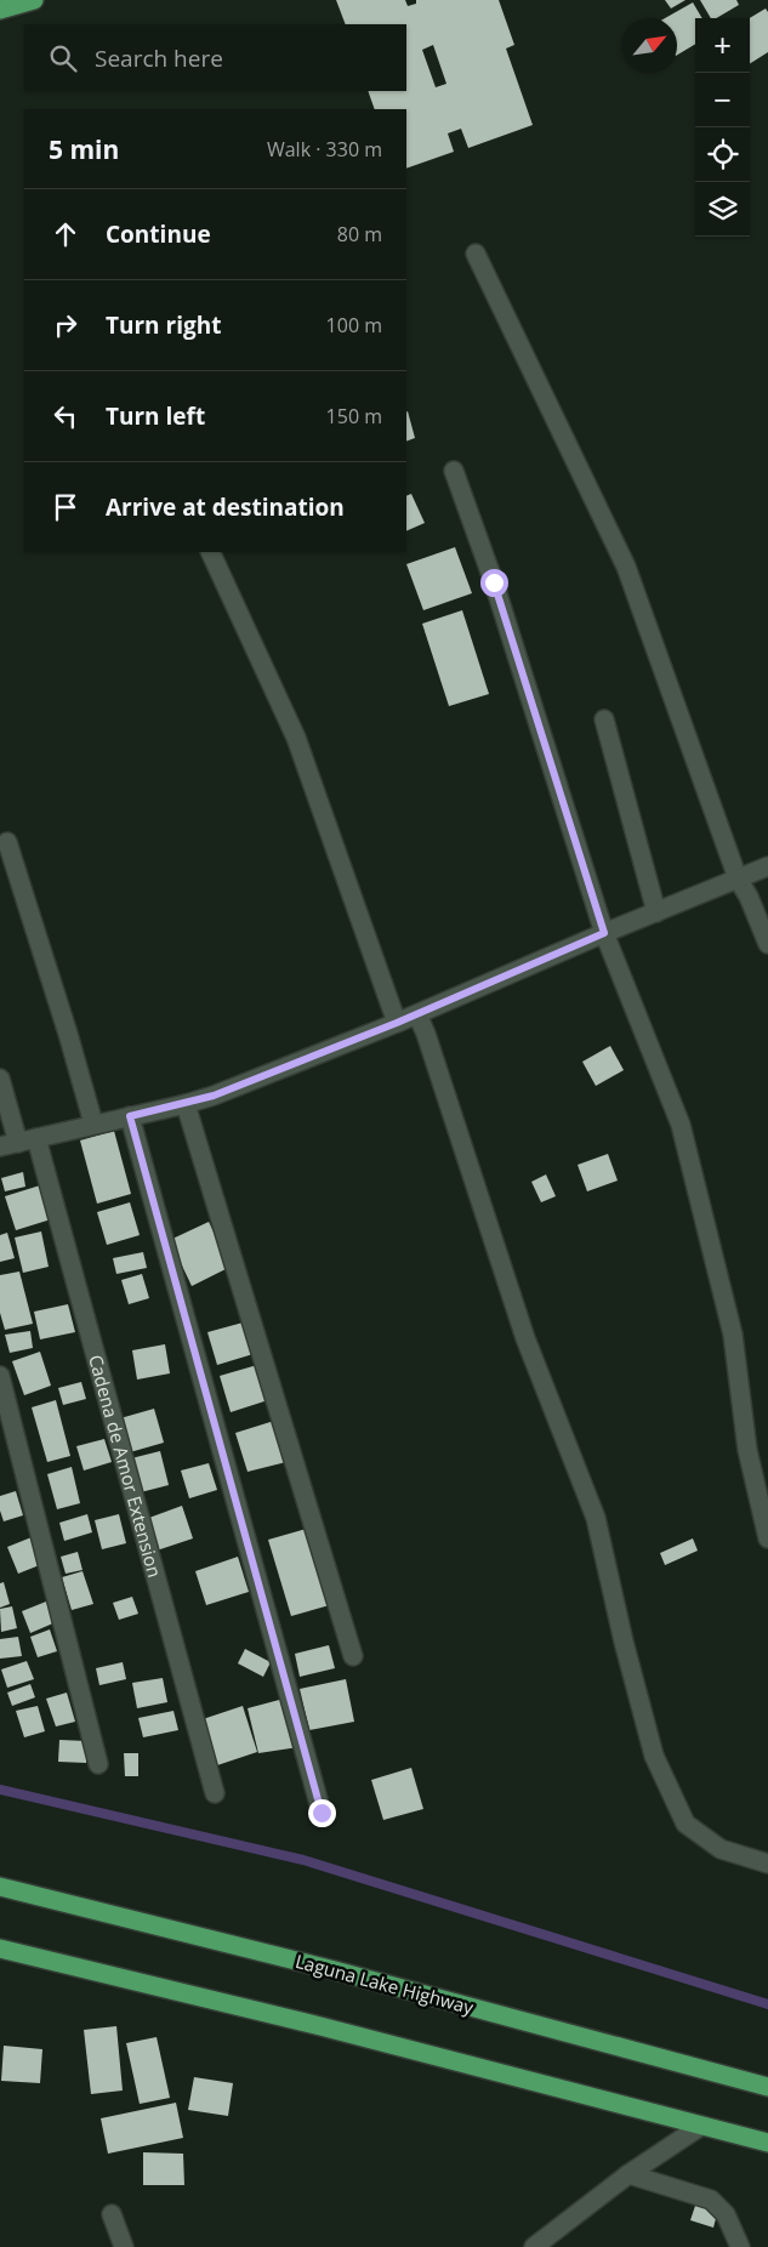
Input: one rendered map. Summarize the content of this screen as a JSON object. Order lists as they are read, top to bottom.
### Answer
{
  "streets": {
    "main road": ["Laguna Lake Highway"],
    "street": ["Cadena de Amor Extension"]
  },
  "north": "top right",
  "page": {
    "map_buttons": ["+", "−"],
    "search": "Search here",
    "heading": ["5 min", "Walk · 330 m"],
    "list": [
      ["Continue", "80 m"],
      ["Turn right", "100 m"],
      ["Turn left", "150 m"],
      "Arrive at destination"
    ]
  }
}
